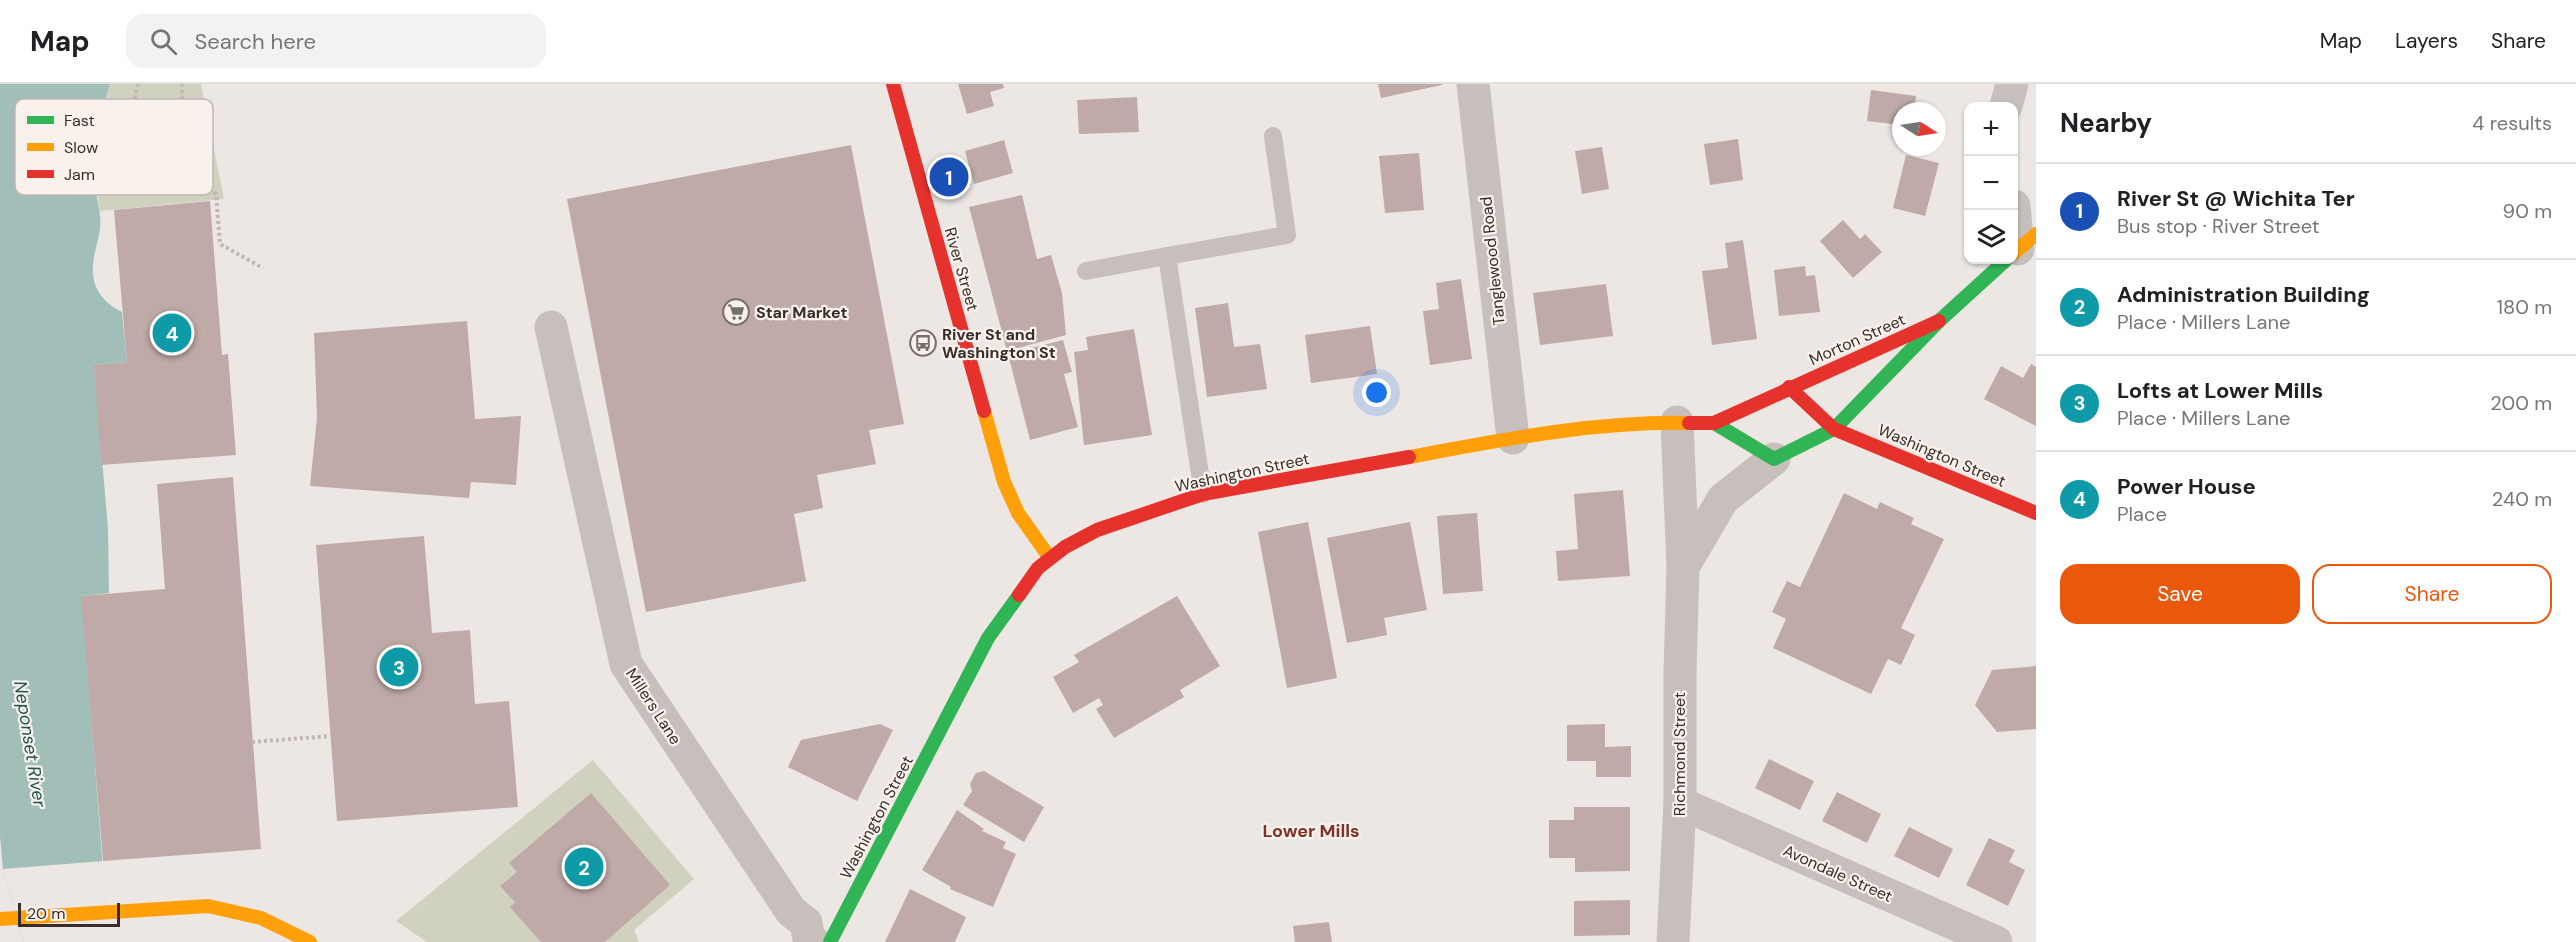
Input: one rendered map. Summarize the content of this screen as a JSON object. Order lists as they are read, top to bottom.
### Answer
{
  "streets": {
    "main road": ["River Street", "Morton Street", "Washington Street"],
    "street": [
      "Tanglewood Road",
      "Millers Lane",
      "Richmond Street",
      "Avondale Street"
    ]
  },
  "crossings": [
    ["Tanglewood Road", "Washington Street"],
    ["River Street", "Washington Street"],
    ["Morton Street", "Washington Street"],
    ["Washington Street", "Richmond Street"],
    ["Richmond Street", "Avondale Street"]
  ],
  "districts": ["Lower Mills"],
  "water": ["Neponset River"],
  "places": {
    "supermarket": ["Star Market"],
    "bus stop": ["River St and Washington St"]
  },
  "legend": ["Fast", "Slow", "Jam"],
  "scale_bar": "20 m",
  "north": "right",
  "page": {
    "header": "Map",
    "search": "Search here",
    "nav": ["Map", "Layers", "Share"],
    "heading": ["Nearby", "4 results"],
    "map_buttons": ["+", "−"],
    "pins": [
      "1",
      "4",
      "3",
      "2"
    ],
    "list": [
      {
        "mark": "1",
        "name": "River St @ Wichita Ter",
        "note": "Bus stop · River Street",
        "value": "90 m"
      },
      {
        "mark": "2",
        "name": "Administration Building",
        "note": "Place · Millers Lane",
        "value": "180 m"
      },
      {
        "mark": "3",
        "name": "Lofts at Lower Mills",
        "note": "Place · Millers Lane",
        "value": "200 m"
      },
      {
        "mark": "4",
        "name": "Power House",
        "note": "Place",
        "value": "240 m"
      }
    ],
    "buttons": ["Save", "Share"],
    "scale": "20 m"
  }
}
